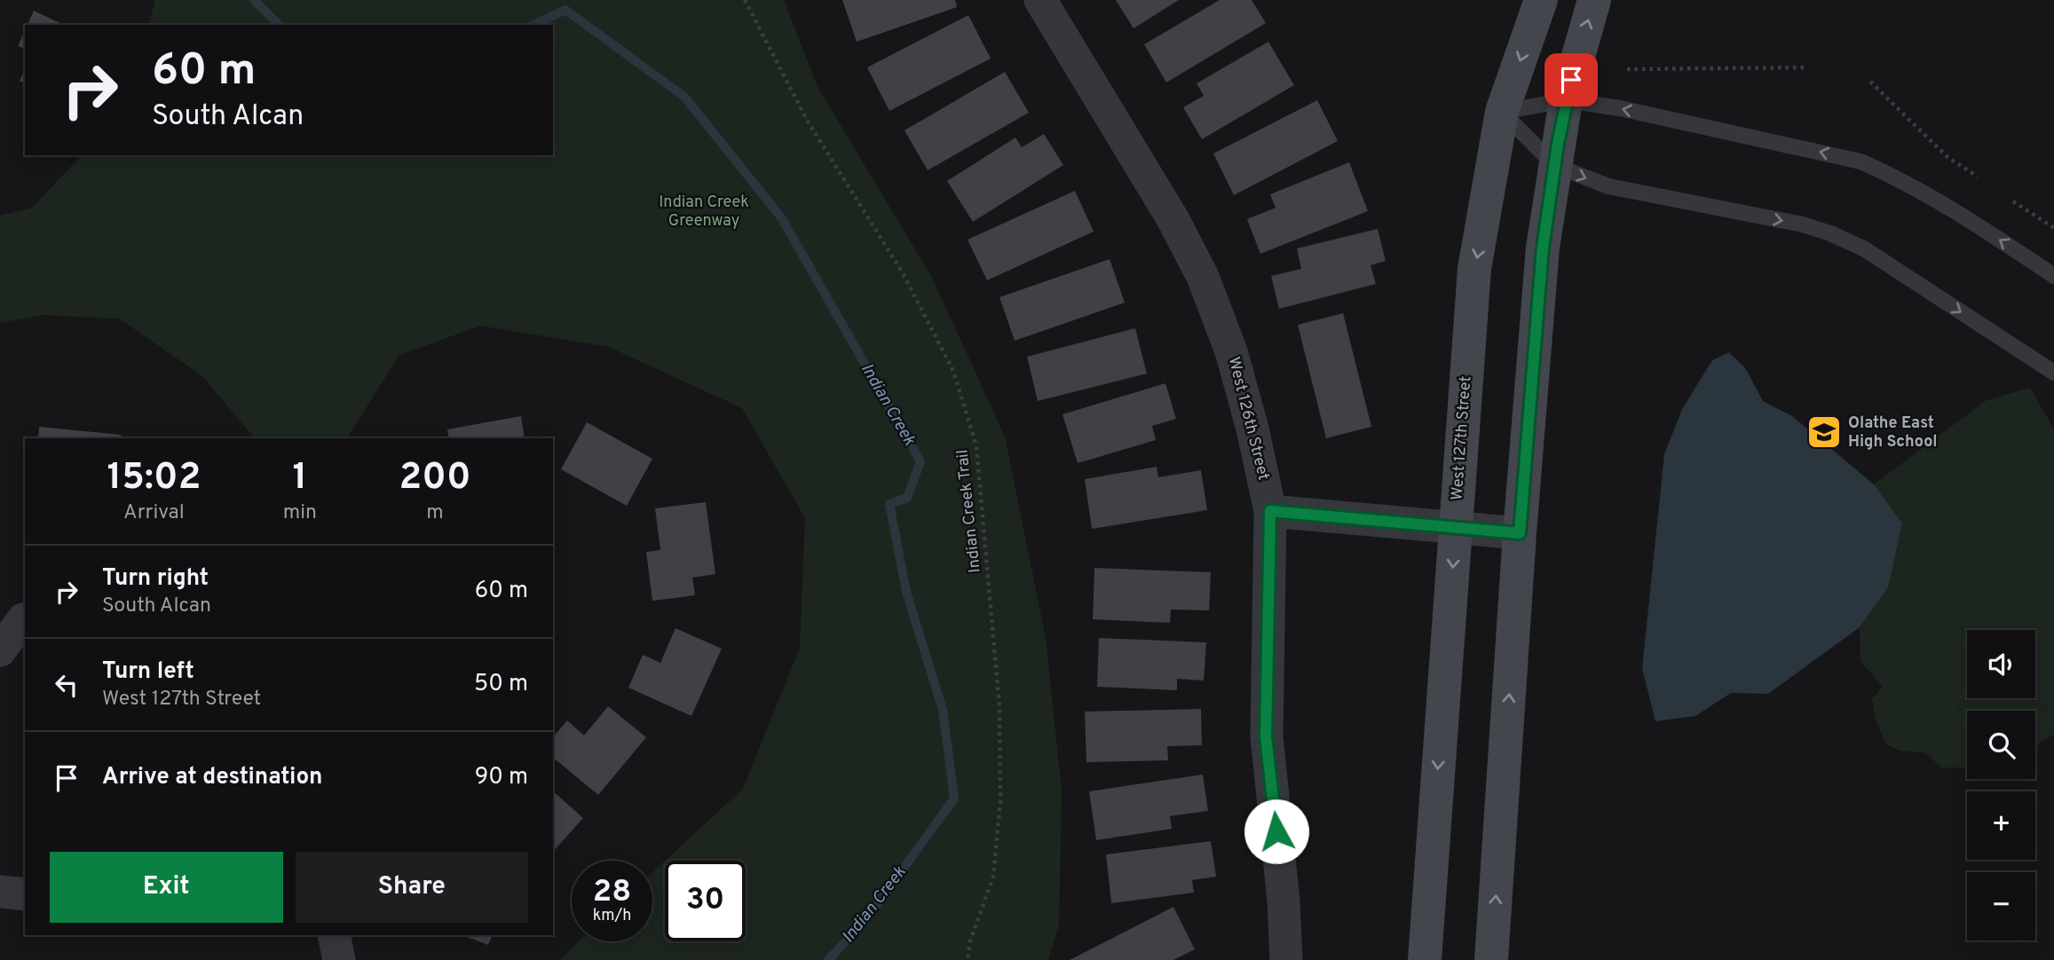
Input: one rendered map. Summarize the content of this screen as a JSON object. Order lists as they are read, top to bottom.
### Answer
{
  "streets": {
    "main road": ["West 127th Street"],
    "street": ["West 126th Street"],
    "path": ["Indian Creek Trail"]
  },
  "water": ["Indian Creek"],
  "parks": ["Indian Creek Greenway"],
  "places": {
    "school or university": ["Olathe East High School"]
  },
  "page": {
    "turn": ["60 m", "South Alcan"],
    "eta": [
      "15:02",
      "Arrival",
      "1",
      "min",
      "200",
      "m"
    ],
    "list": [
      {
        "name": "Turn right",
        "note": "South Alcan",
        "value": "60 m"
      },
      {
        "name": "Turn left",
        "note": "West 127th Street",
        "value": "50 m"
      },
      {
        "name": "Arrive at destination",
        "value": "90 m"
      }
    ],
    "map_buttons": ["+", "−"],
    "buttons": ["Exit", "Share"],
    "speed": "28 km/h",
    "limit": "30"
  }
}
